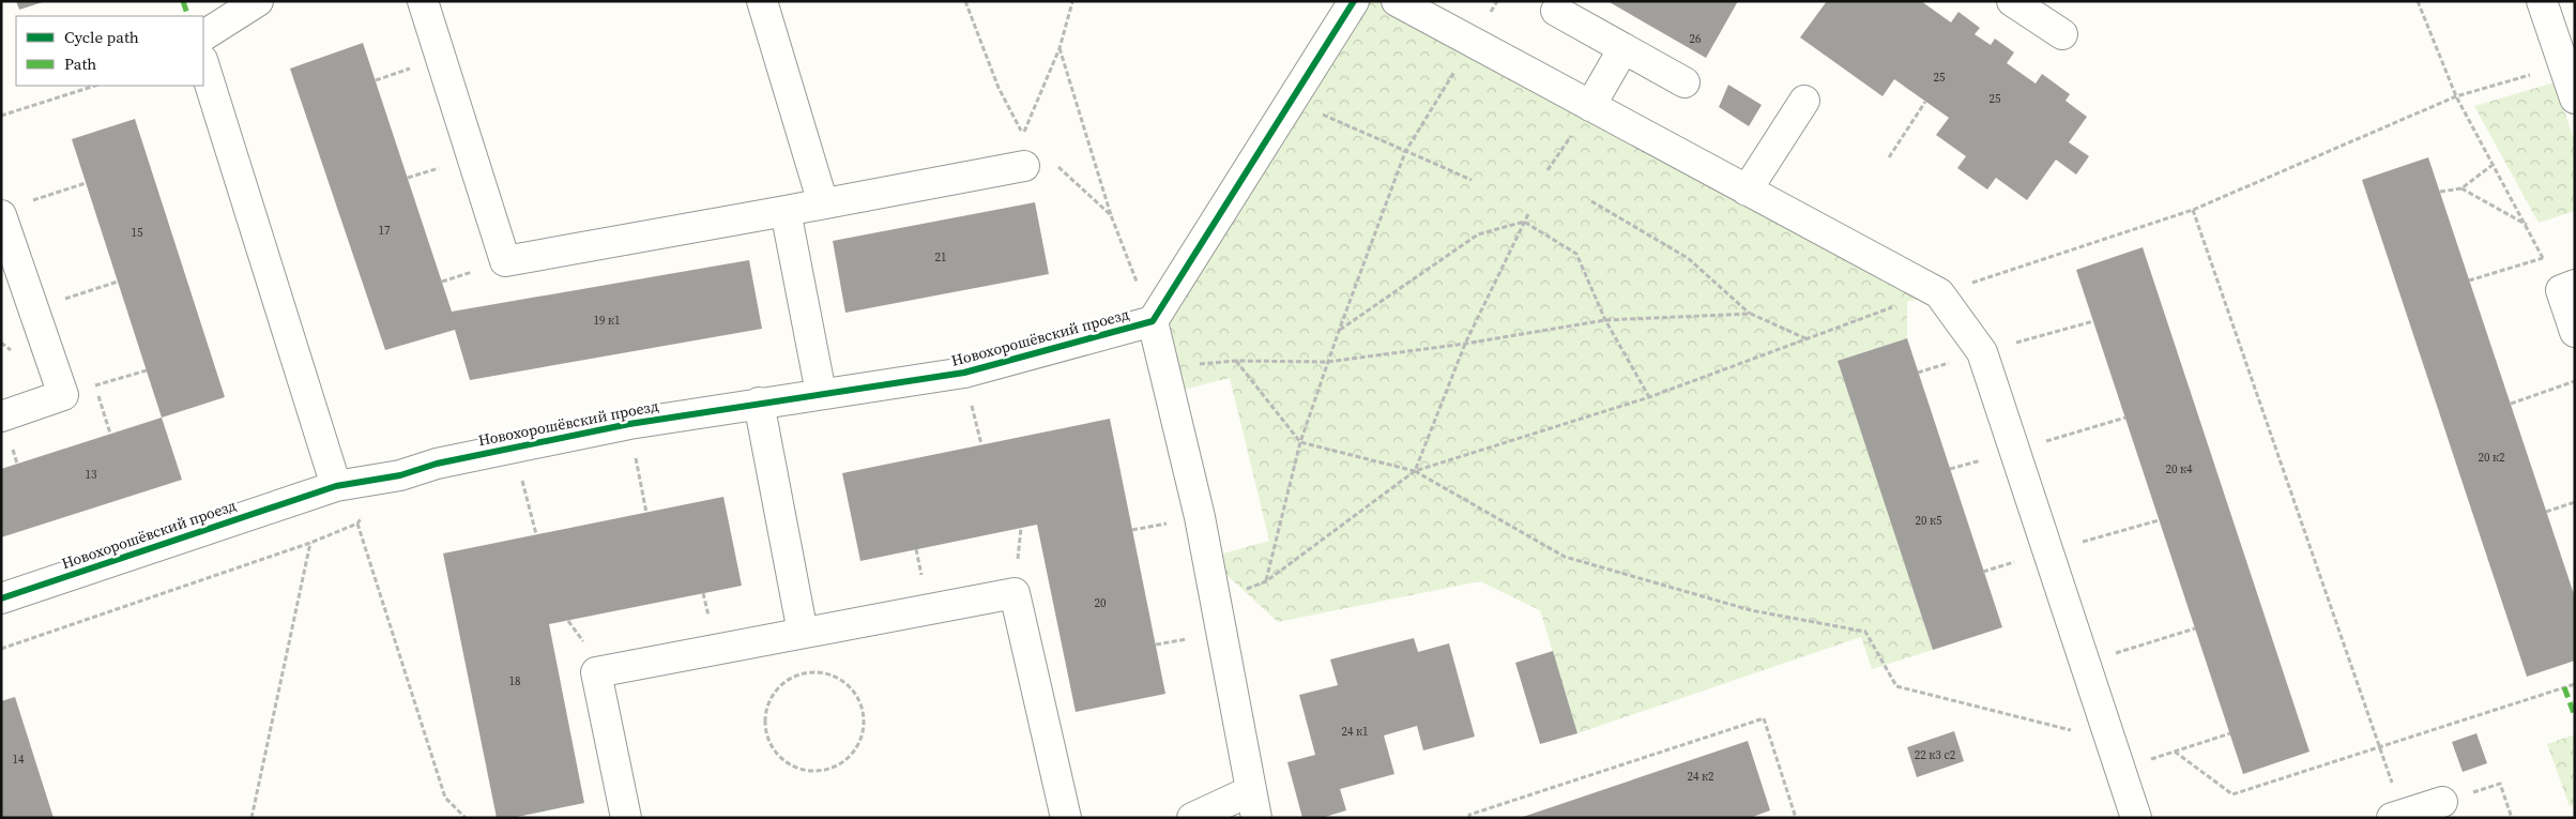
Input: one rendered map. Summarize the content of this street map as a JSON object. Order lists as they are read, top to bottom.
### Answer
{
  "streets": {
    "street": ["Новохорошёвский проезд"]
  },
  "house_numbers": [
    "26",
    "25",
    "25",
    "17",
    "15",
    "21",
    "19 к1",
    "20 к2",
    "20 к4",
    "13",
    "20 к5",
    "20",
    "18",
    "24 к1",
    "22 к3 с2",
    "14",
    "24 к2"
  ],
  "legend": ["Cycle path", "Path"]
}
